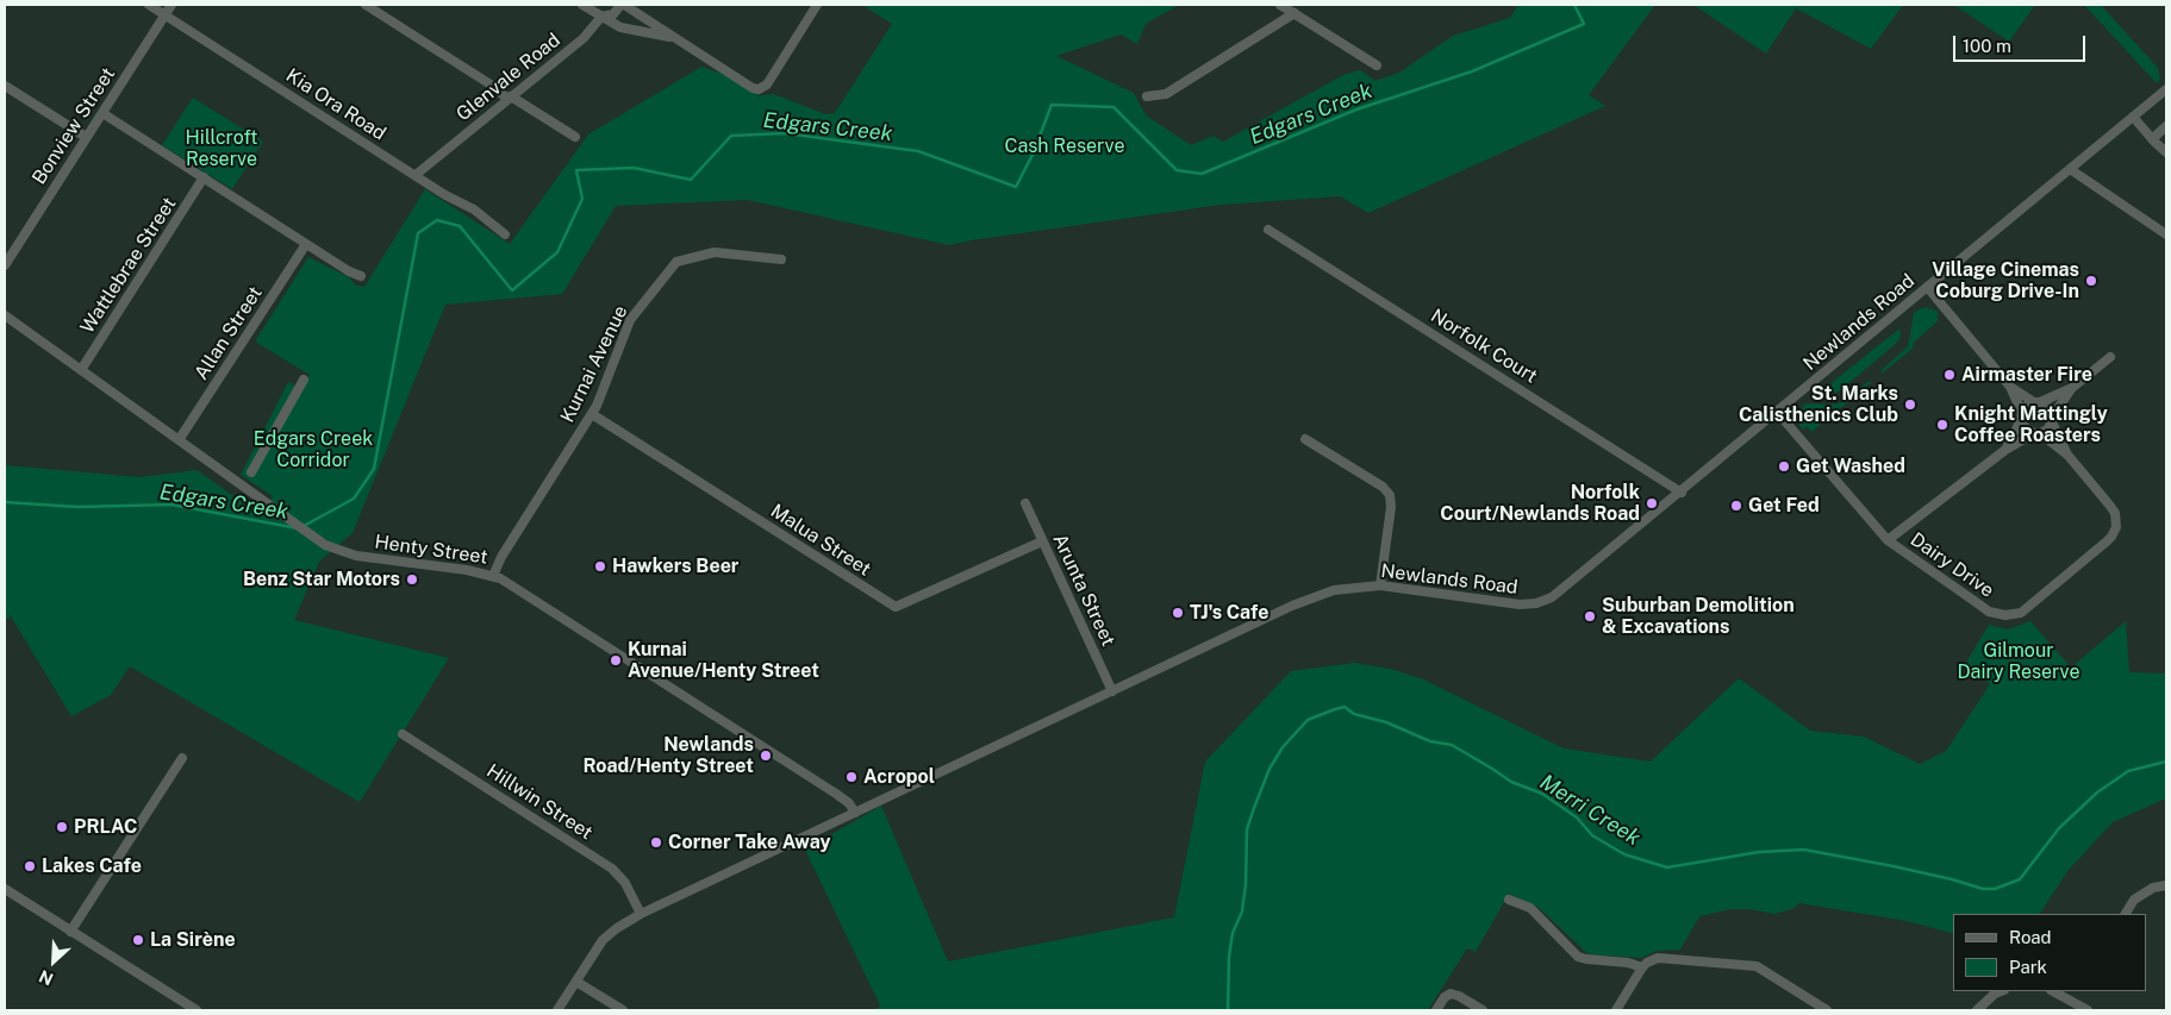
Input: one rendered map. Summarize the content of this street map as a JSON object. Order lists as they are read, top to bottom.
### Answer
{
  "streets": {
    "street": [
      "Glenvale Road",
      "Kia Ora Road",
      "Bonview Street",
      "Wattlebrae Street",
      "Newlands Road",
      "Allan Street",
      "Norfolk Court",
      "Kurnai Avenue",
      "Malua Street",
      "Henty Street",
      "Dairy Drive",
      "Arunta Street",
      "Hillwin Street"
    ]
  },
  "crossings": [
    ["Glenvale Road", "Kia Ora Road"],
    ["Kia Ora Road", "Bonview Street"],
    ["Wattlebrae Street", "Henty Street"],
    ["Newlands Road", "Norfolk Court"],
    ["Newlands Road", "Henty Street"],
    ["Newlands Road", "Dairy Drive"],
    ["Newlands Road", "Arunta Street"],
    ["Newlands Road", "Hillwin Street"],
    ["Allan Street", "Henty Street"],
    ["Kurnai Avenue", "Malua Street"],
    ["Kurnai Avenue", "Henty Street"],
    ["Malua Street", "Arunta Street"]
  ],
  "water": ["Edgars Creek", "Merri Creek"],
  "parks": [
    "Hillcroft Reserve",
    "Cash Reserve",
    "Edgars Creek Corridor",
    "Gilmour Dairy Reserve"
  ],
  "places": [
    "Village Cinemas Coburg Drive-In",
    "Airmaster Fire",
    "St. Marks Calisthenics Club",
    "Knight Mattingly Coffee Roasters",
    "Get Washed",
    "Norfolk Court/Newlands Road",
    "Get Fed",
    "Hawkers Beer",
    "Benz Star Motors",
    "TJ's Cafe",
    "Suburban Demolition & Excavations",
    "Kurnai Avenue/Henty Street",
    "Newlands Road/Henty Street",
    "Acropol",
    "PRLAC",
    "Corner Take Away",
    "Lakes Cafe",
    "La Sirène"
  ],
  "legend": ["Road", "Park"],
  "scale_bar": "100 m",
  "north": "bottom left"
}
